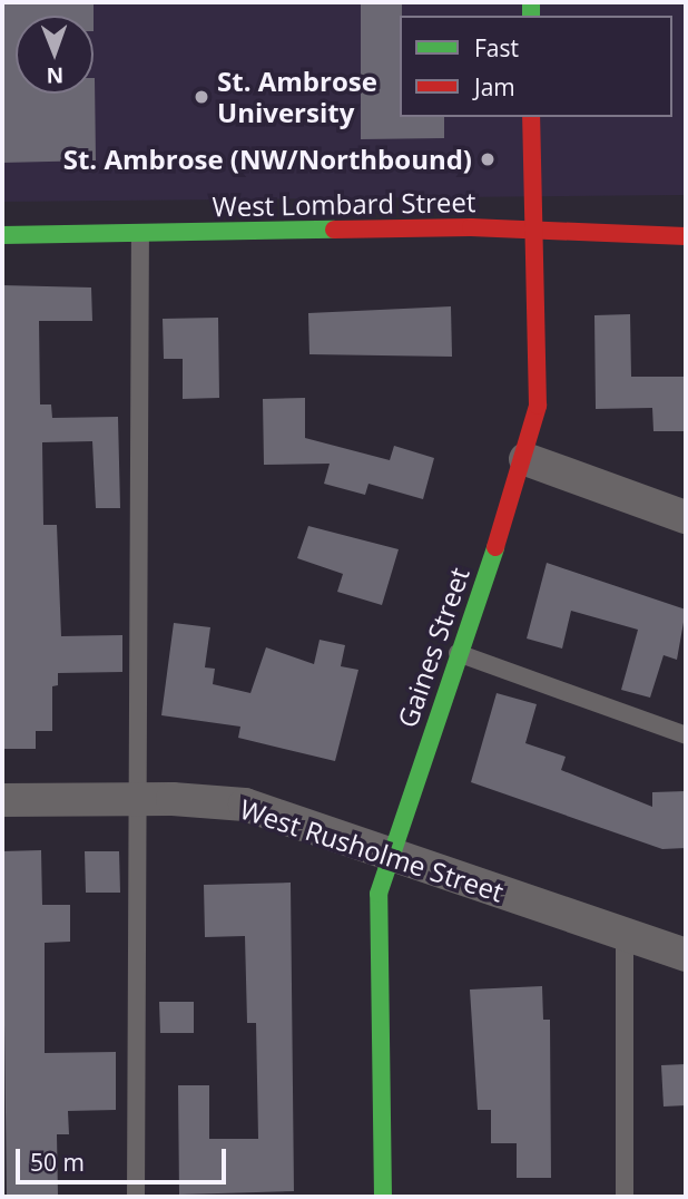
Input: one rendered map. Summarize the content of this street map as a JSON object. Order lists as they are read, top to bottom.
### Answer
{
  "streets": {
    "street": ["West Lombard Street", "Gaines Street", "West Rusholme Street"]
  },
  "crossings": [
    ["West Lombard Street", "Gaines Street"],
    ["Gaines Street", "West Rusholme Street"]
  ],
  "places": ["St. Ambrose University", "St. Ambrose (NW/Northbound)"],
  "legend": ["Fast", "Jam"],
  "scale_bar": "50 m",
  "north": "bottom"
}
